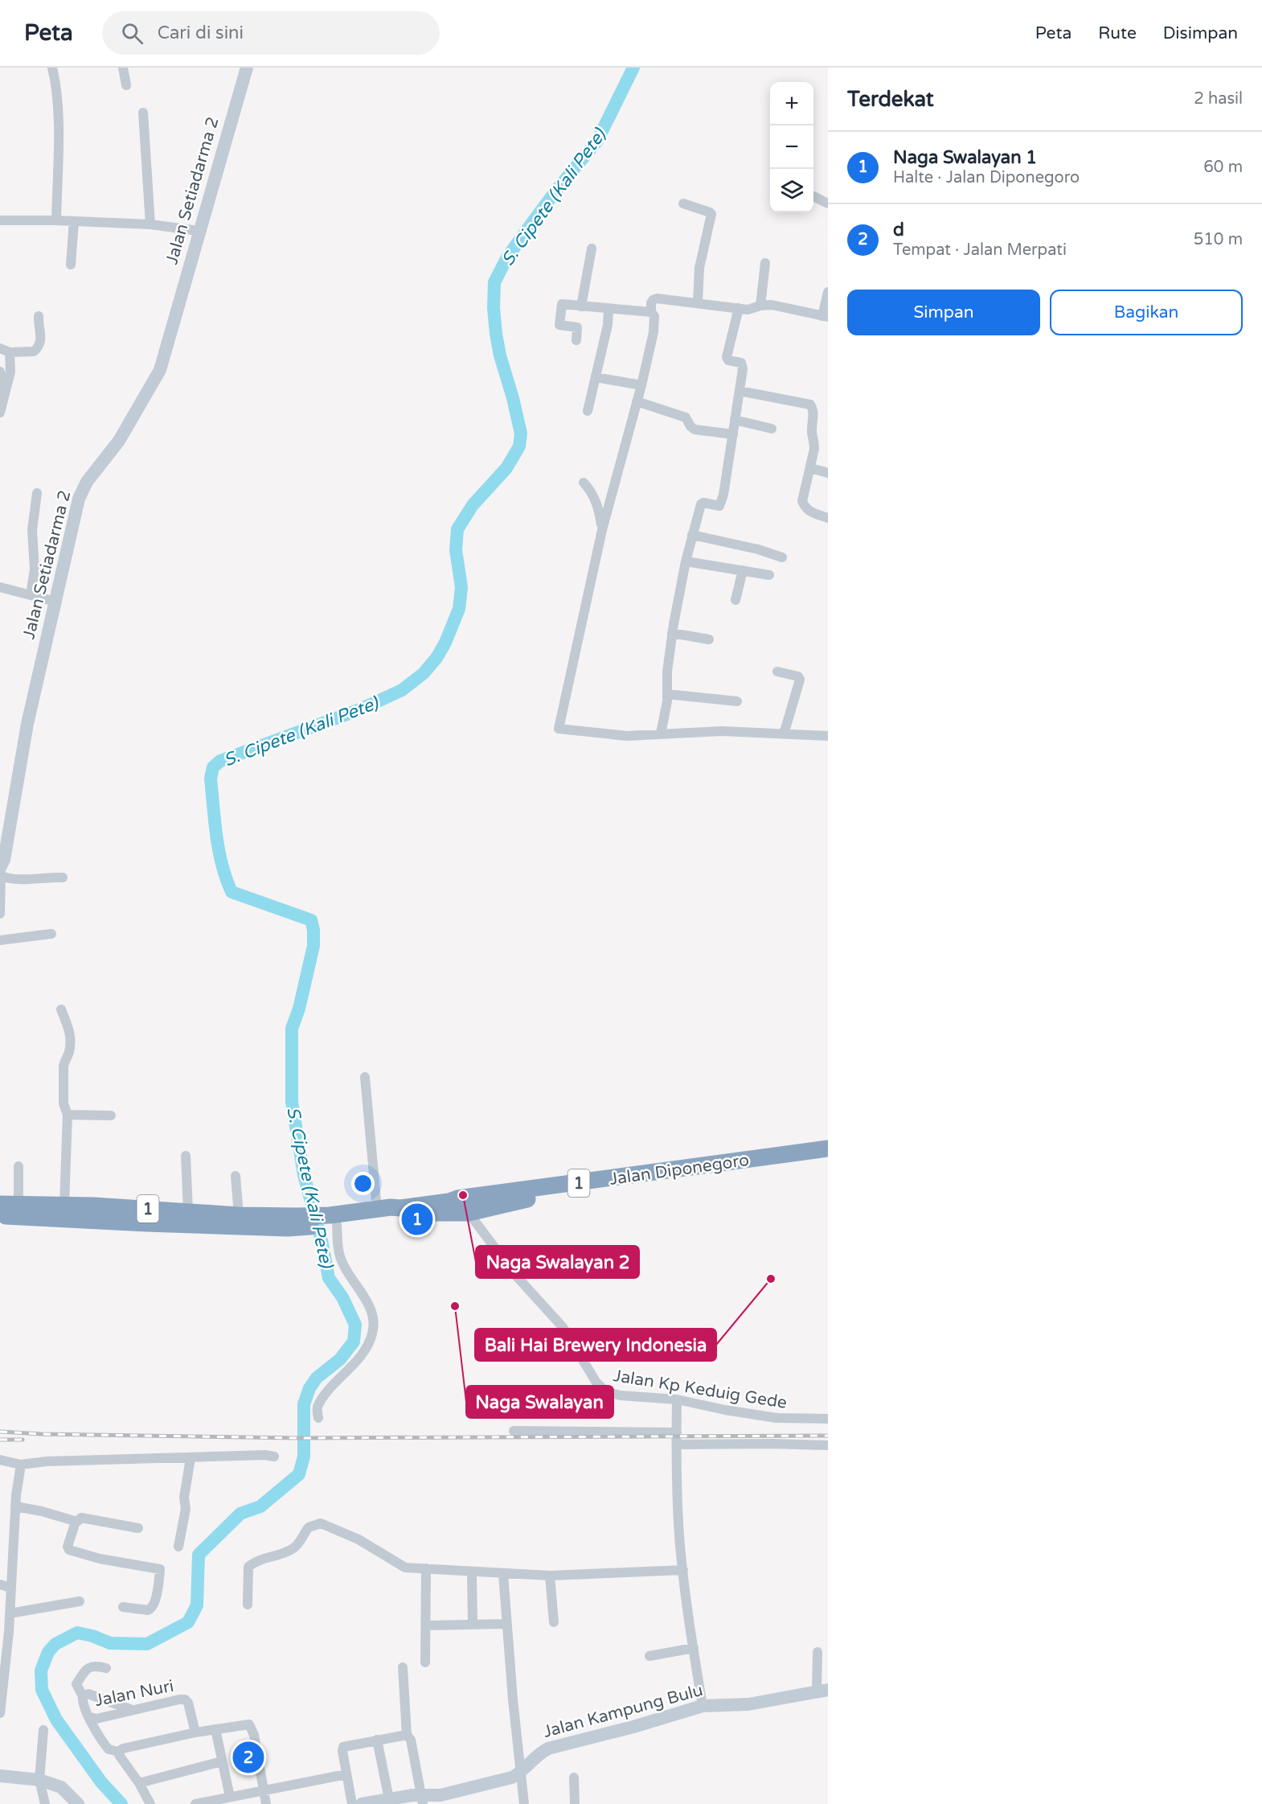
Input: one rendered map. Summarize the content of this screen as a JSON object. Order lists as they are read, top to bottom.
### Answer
{
  "streets": {
    "highway": ["Jalan Diponegoro", "1"],
    "main road": ["Jalan Setiadarma 2", "Jalan Kampung Bulu"],
    "street": ["Jalan Kp Keduig Gede", "Jalan Nuri"]
  },
  "crossings": [
    ["Jalan Diponegoro", "1"],
    ["Jalan Diponegoro", "Jalan Kp Keduig Gede"]
  ],
  "water": ["S. Cipete (Kali Pete)"],
  "places": ["Naga Swalayan 2", "Bali Hai Brewery Indonesia", "Naga Swalayan"],
  "page": {
    "header": "Peta",
    "search": "Cari di sini",
    "nav": ["Peta", "Rute", "Disimpan"],
    "heading": ["Terdekat", "2 hasil"],
    "map_buttons": ["+", "−"],
    "list": [
      {
        "mark": "1",
        "name": "Naga Swalayan 1",
        "note": "Halte · Jalan Diponegoro",
        "value": "60 m"
      },
      {
        "mark": "2",
        "name": "d",
        "note": "Tempat · Jalan Merpati",
        "value": "510 m"
      }
    ],
    "buttons": ["Simpan", "Bagikan"],
    "pins": ["1", "2"]
  }
}
